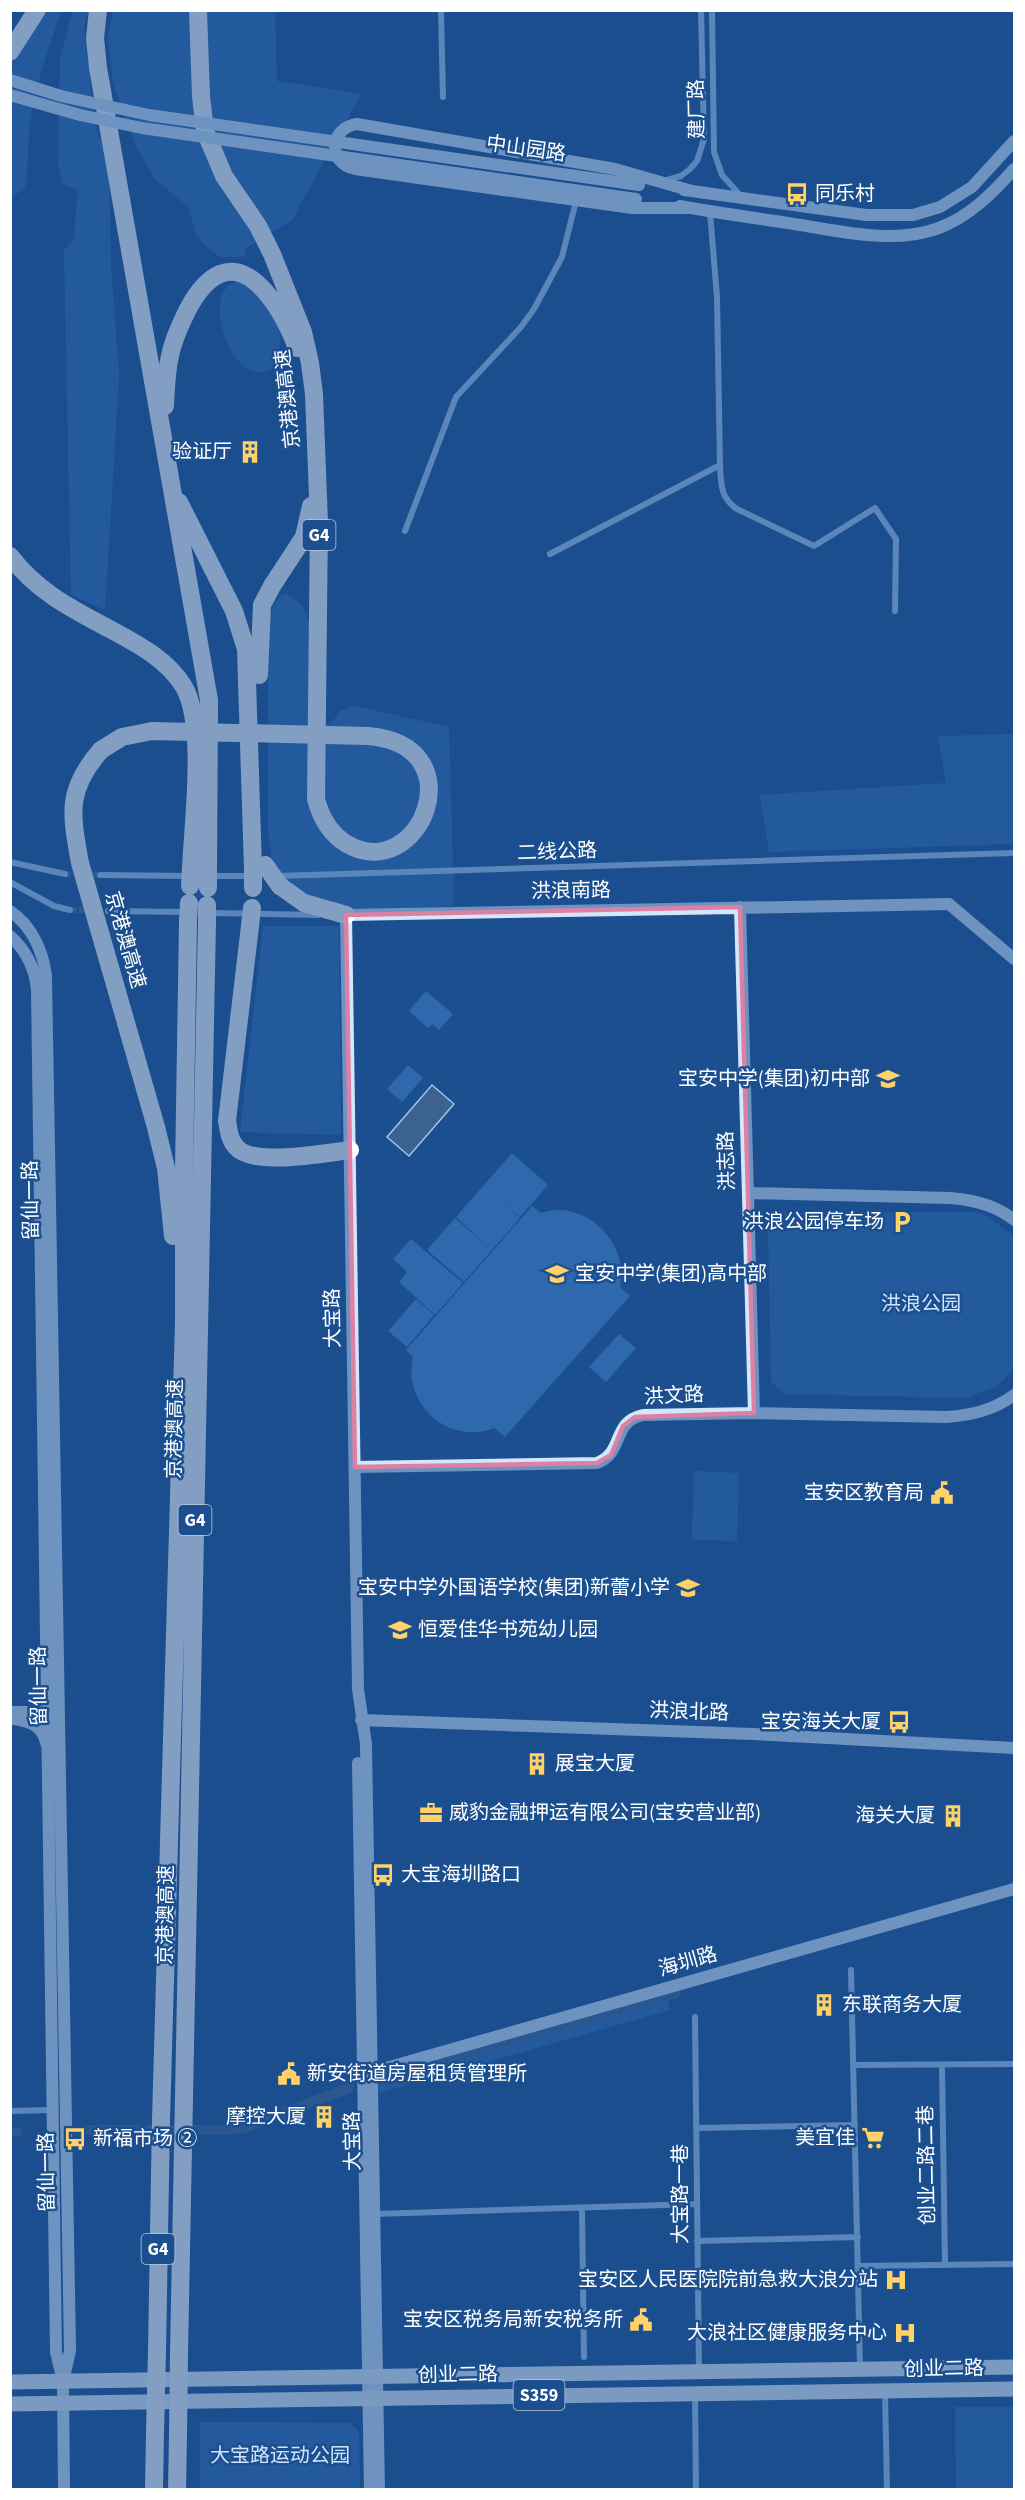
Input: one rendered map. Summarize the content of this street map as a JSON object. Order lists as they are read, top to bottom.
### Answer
{
  "streets": {
    "highway": ["京港澳高速", "G4"],
    "main road": [
      "中山园路",
      "洪浪南路",
      "洪志路",
      "留仙一路",
      "大宝路",
      "洪文路",
      "洪浪北路",
      "海圳路",
      "创业二路",
      "S359"
    ],
    "street": [
      "建厂路",
      "二线公路",
      "创业二路二巷",
      "大宝路一巷"
    ]
  },
  "crossings": [
    ["建厂路", "中山园路"],
    ["京港澳高速", "G4"],
    ["京港澳高速", "洪浪南路"],
    ["G4", "洪浪南路"],
    ["洪浪南路", "洪志路"],
    ["洪浪南路", "大宝路"],
    ["洪志路", "洪文路"],
    ["留仙一路", "创业二路"],
    ["大宝路", "洪文路"],
    ["大宝路", "洪浪北路"],
    ["大宝路", "海圳路"],
    ["大宝路", "创业二路"],
    ["大宝路一巷", "创业二路"]
  ],
  "parks": ["洪浪公园", "大宝路运动公园"],
  "places": {
    "bus stop": [
      "同乐村",
      "宝安海关大厦",
      "大宝海圳路口",
      "新福市场 ②"
    ],
    "building": [
      "验证厅",
      "展宝大厦",
      "海关大厦",
      "东联商务大厦",
      "摩控大厦"
    ],
    "school or university": [
      "宝安中学(集团)初中部",
      "宝安中学(集团)高中部",
      "宝安中学外国语学校(集团)新蕾小学",
      "恒爱佳华书苑幼儿园"
    ],
    "parking": ["洪浪公园停车场"],
    "public building": ["宝安区教育局", "新安街道房屋租赁管理所", "宝安区税务局新安税务所"],
    "office": ["威豹金融押运有限公司(宝安营业部)"],
    "supermarket": ["美宜佳"],
    "hospital": ["宝安区人民医院院前急救大浪分站", "大浪社区健康服务中心"]
  }
}
